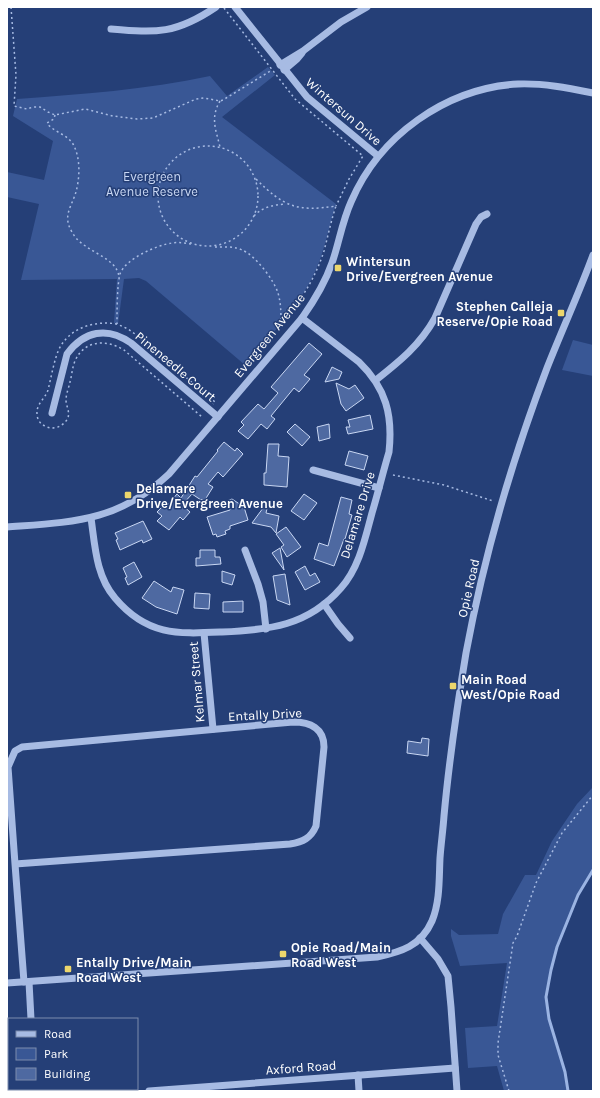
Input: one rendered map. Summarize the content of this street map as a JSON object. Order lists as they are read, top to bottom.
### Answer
{
  "streets": {
    "street": [
      "Wintersun Drive",
      "Evergreen Avenue",
      "Pineneedle Court",
      "Delamare Drive",
      "Opie Road",
      "Kelmar Street",
      "Entally Drive",
      "Axford Road"
    ]
  },
  "crossings": [
    ["Wintersun Drive", "Evergreen Avenue"],
    ["Evergreen Avenue", "Pineneedle Court"],
    ["Evergreen Avenue", "Delamare Drive"],
    ["Delamare Drive", "Kelmar Street"],
    ["Opie Road", "Entally Drive"],
    ["Kelmar Street", "Entally Drive"]
  ],
  "parks": ["Evergreen Avenue Reserve"],
  "places": {
    "transit": [
      "Wintersun Drive/Evergreen Avenue",
      "Stephen Calleja Reserve/Opie Road",
      "Delamare Drive/Evergreen Avenue",
      "Main Road West/Opie Road",
      "Opie Road/Main Road West",
      "Entally Drive/Main Road West"
    ]
  },
  "legend": ["Road", "Park", "Building"]
}
